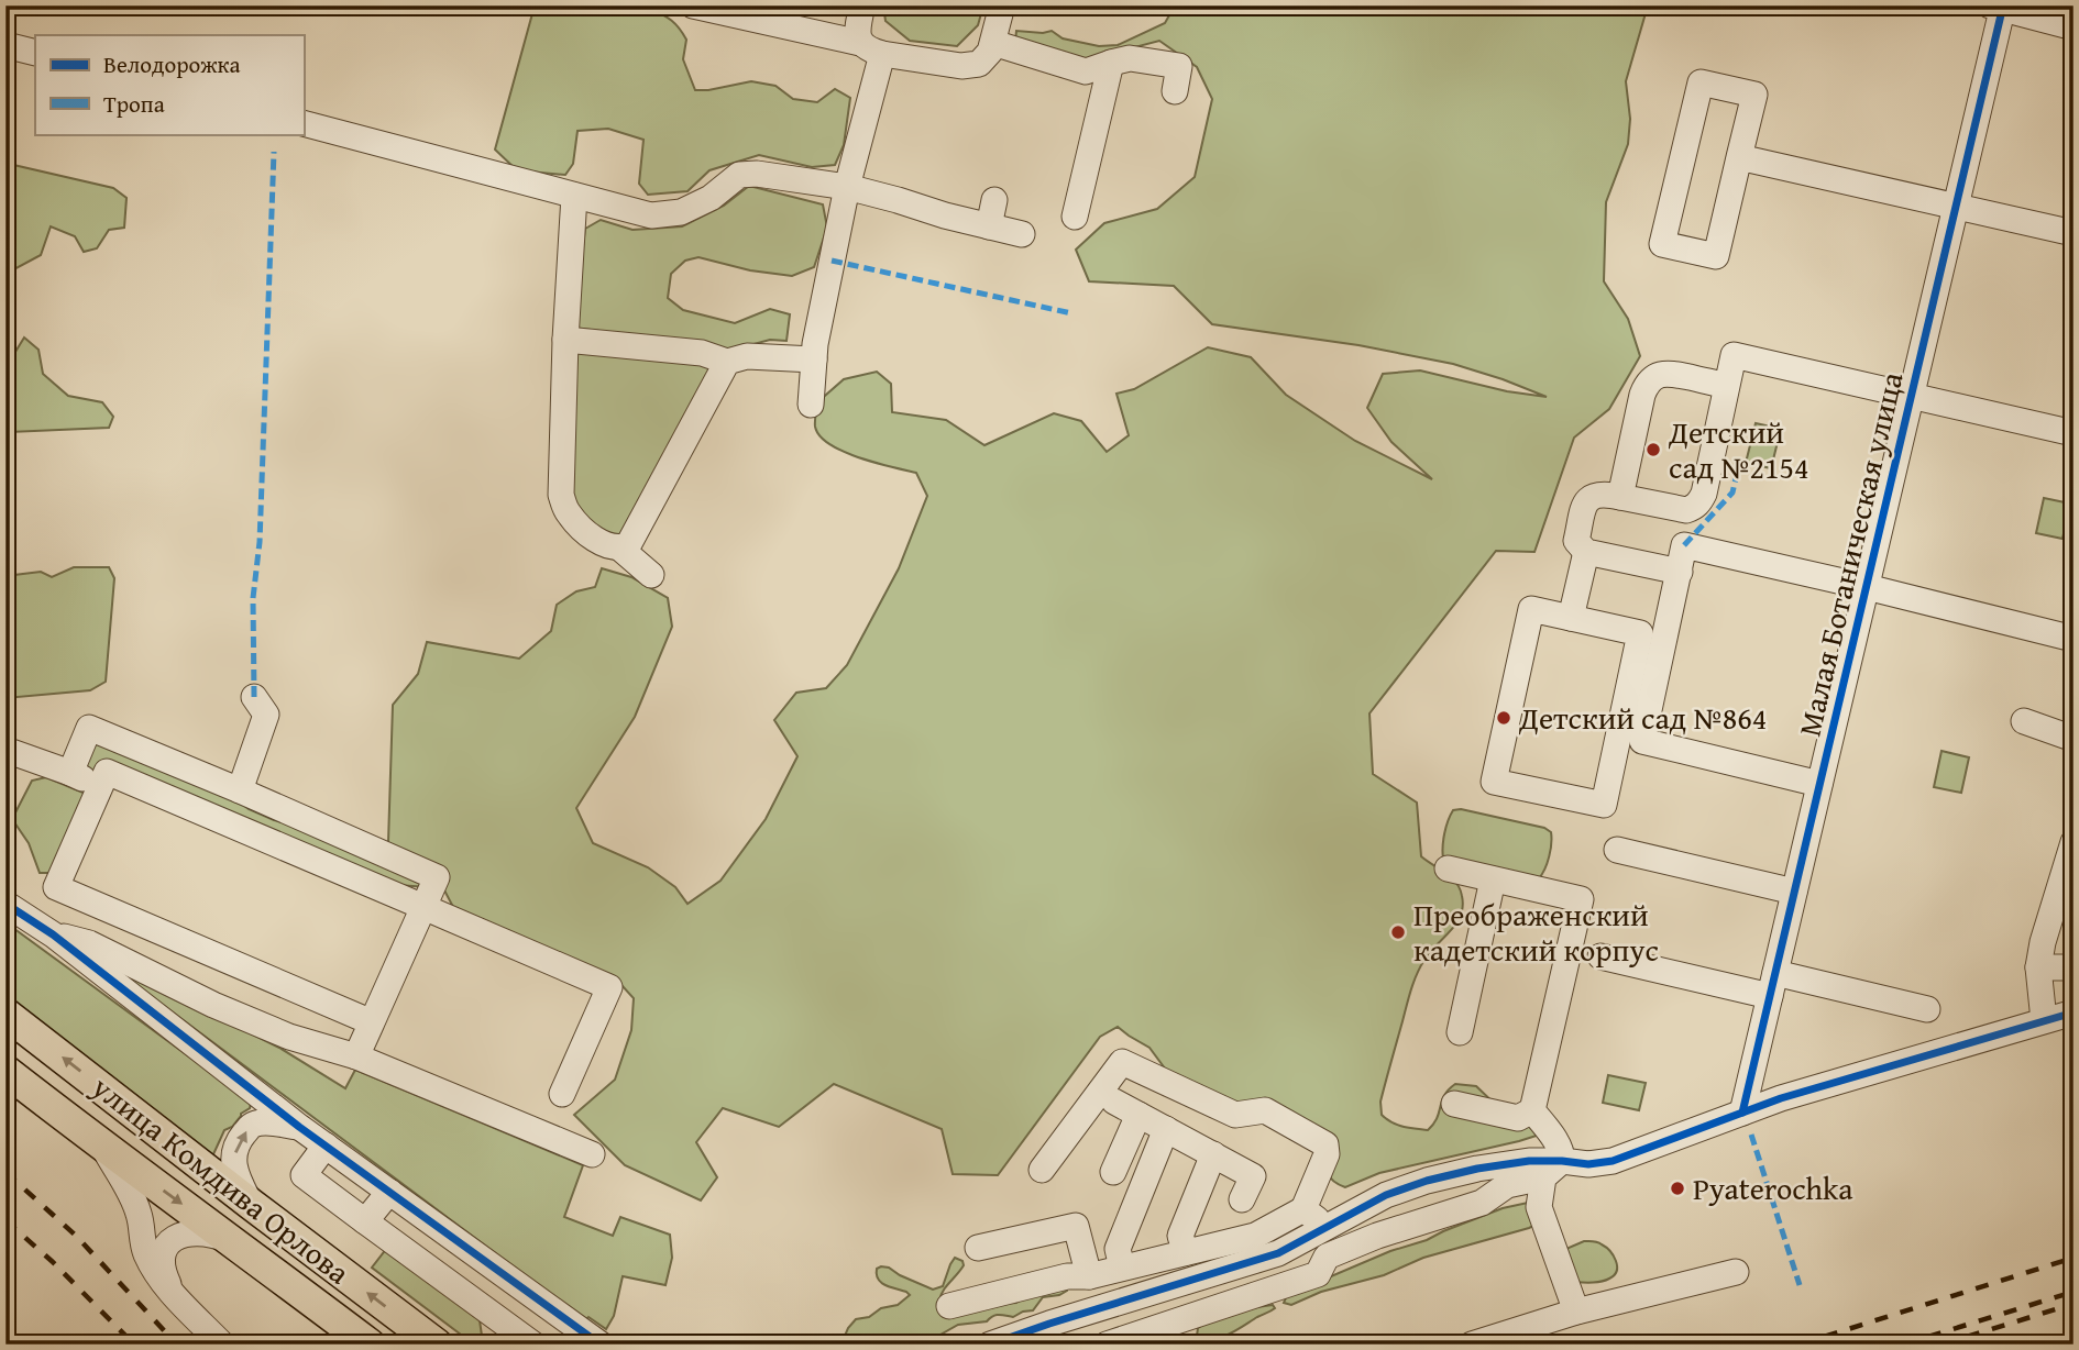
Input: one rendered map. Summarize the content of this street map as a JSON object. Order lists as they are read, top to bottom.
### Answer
{
  "streets": {
    "main road": ["улица Комдива Орлова"],
    "street": ["Малая Ботаническая улица"]
  },
  "places": [
    "Детский сад №2154",
    "Детский сад №864",
    "Преображенский кадетский корпус",
    "Pyaterochka"
  ],
  "legend": ["Велодорожка", "Тропа"]
}
